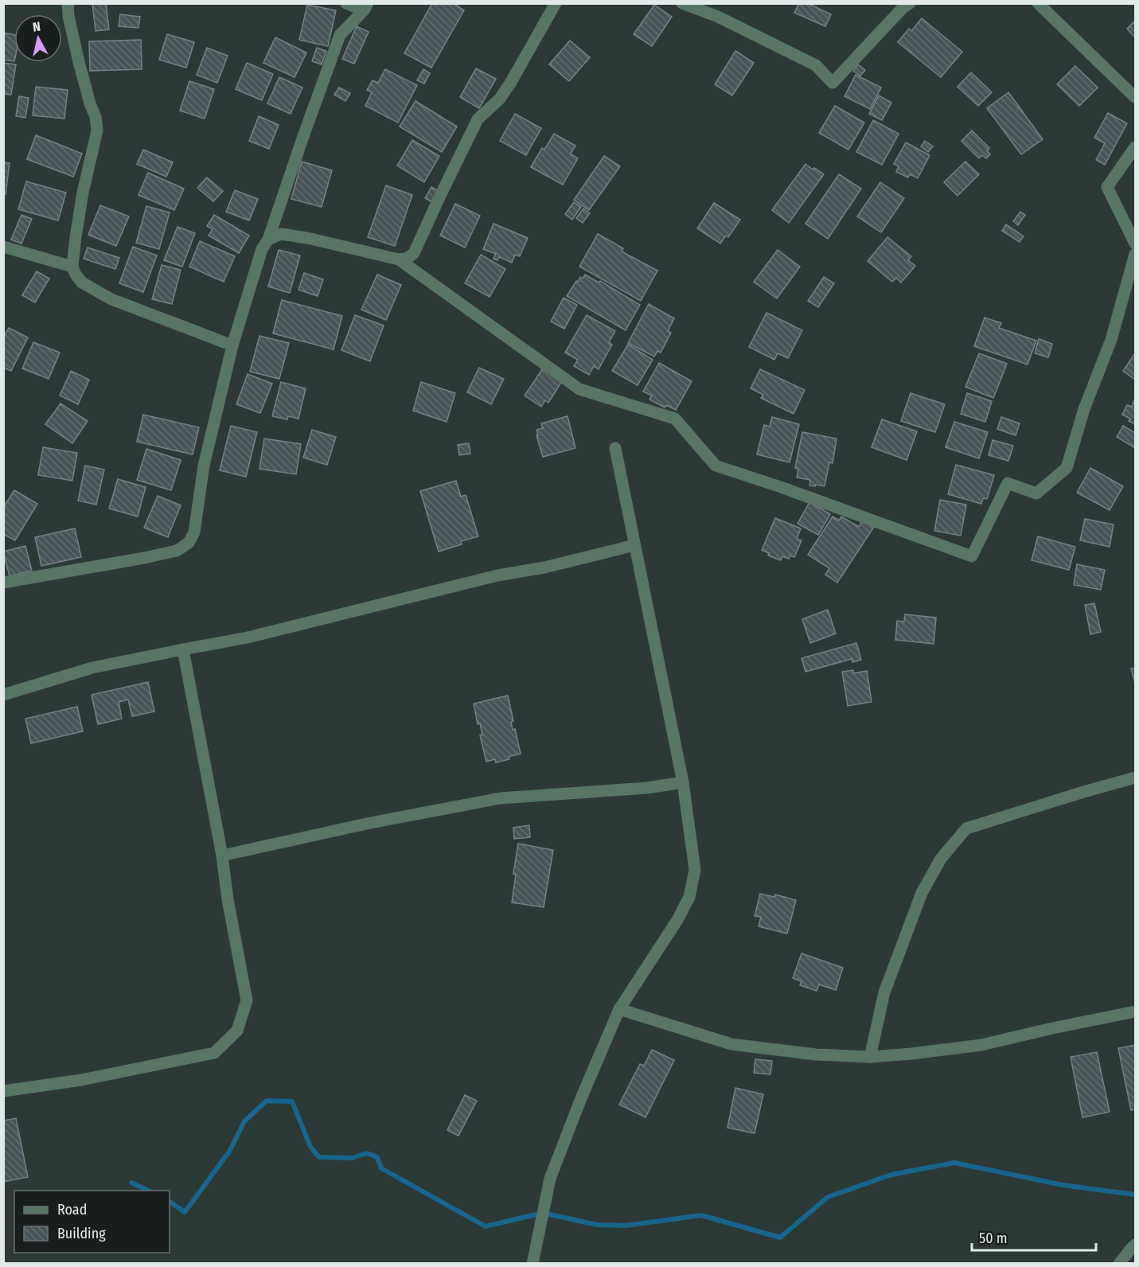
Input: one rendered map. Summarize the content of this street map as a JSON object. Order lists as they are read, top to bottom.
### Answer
{
  "legend": ["Road", "Building"],
  "scale_bar": "50 m",
  "north": "top"
}
